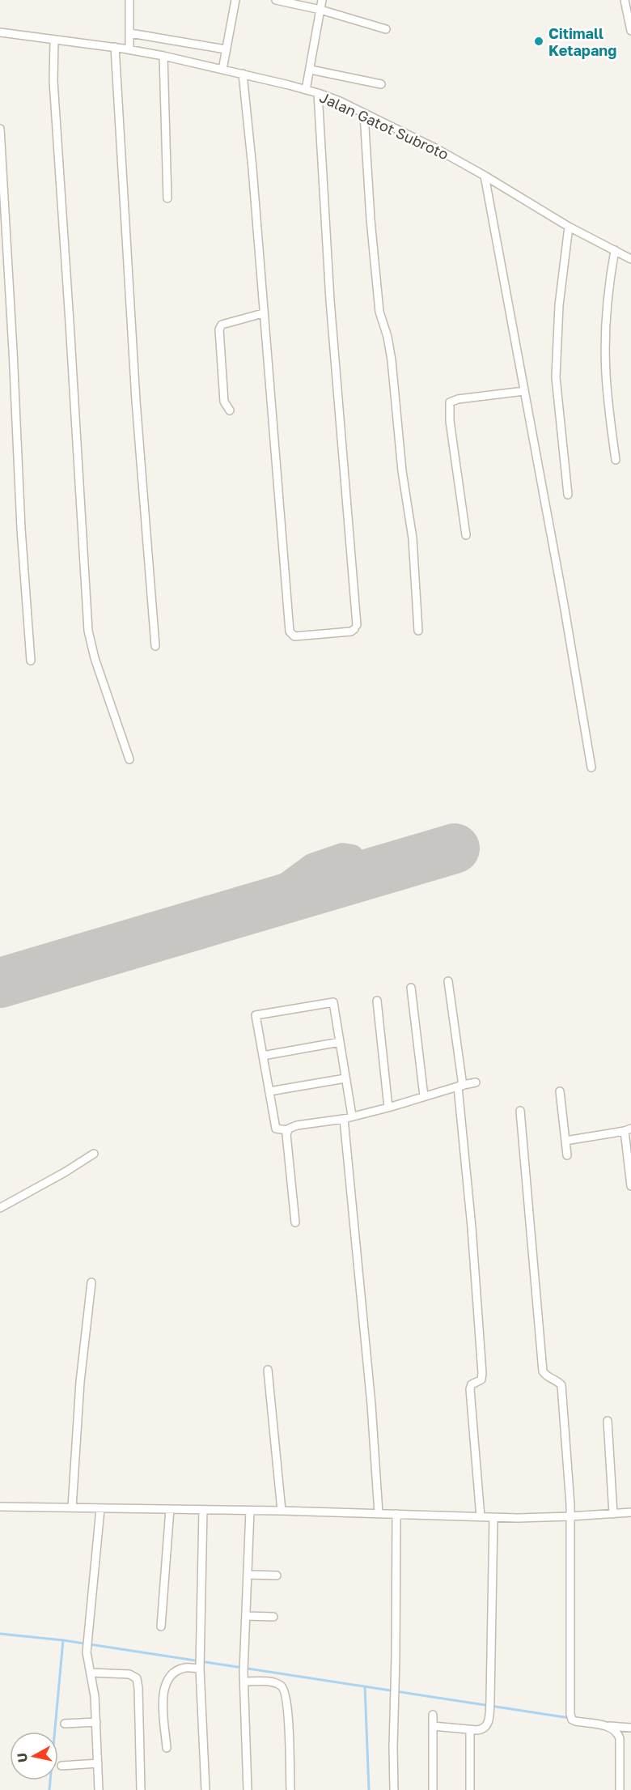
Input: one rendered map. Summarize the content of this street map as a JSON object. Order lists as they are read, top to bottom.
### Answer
{
  "streets": {
    "street": ["Jalan Gatot Subroto"]
  },
  "places": ["Citimall Ketapang"],
  "north": "left"
}
